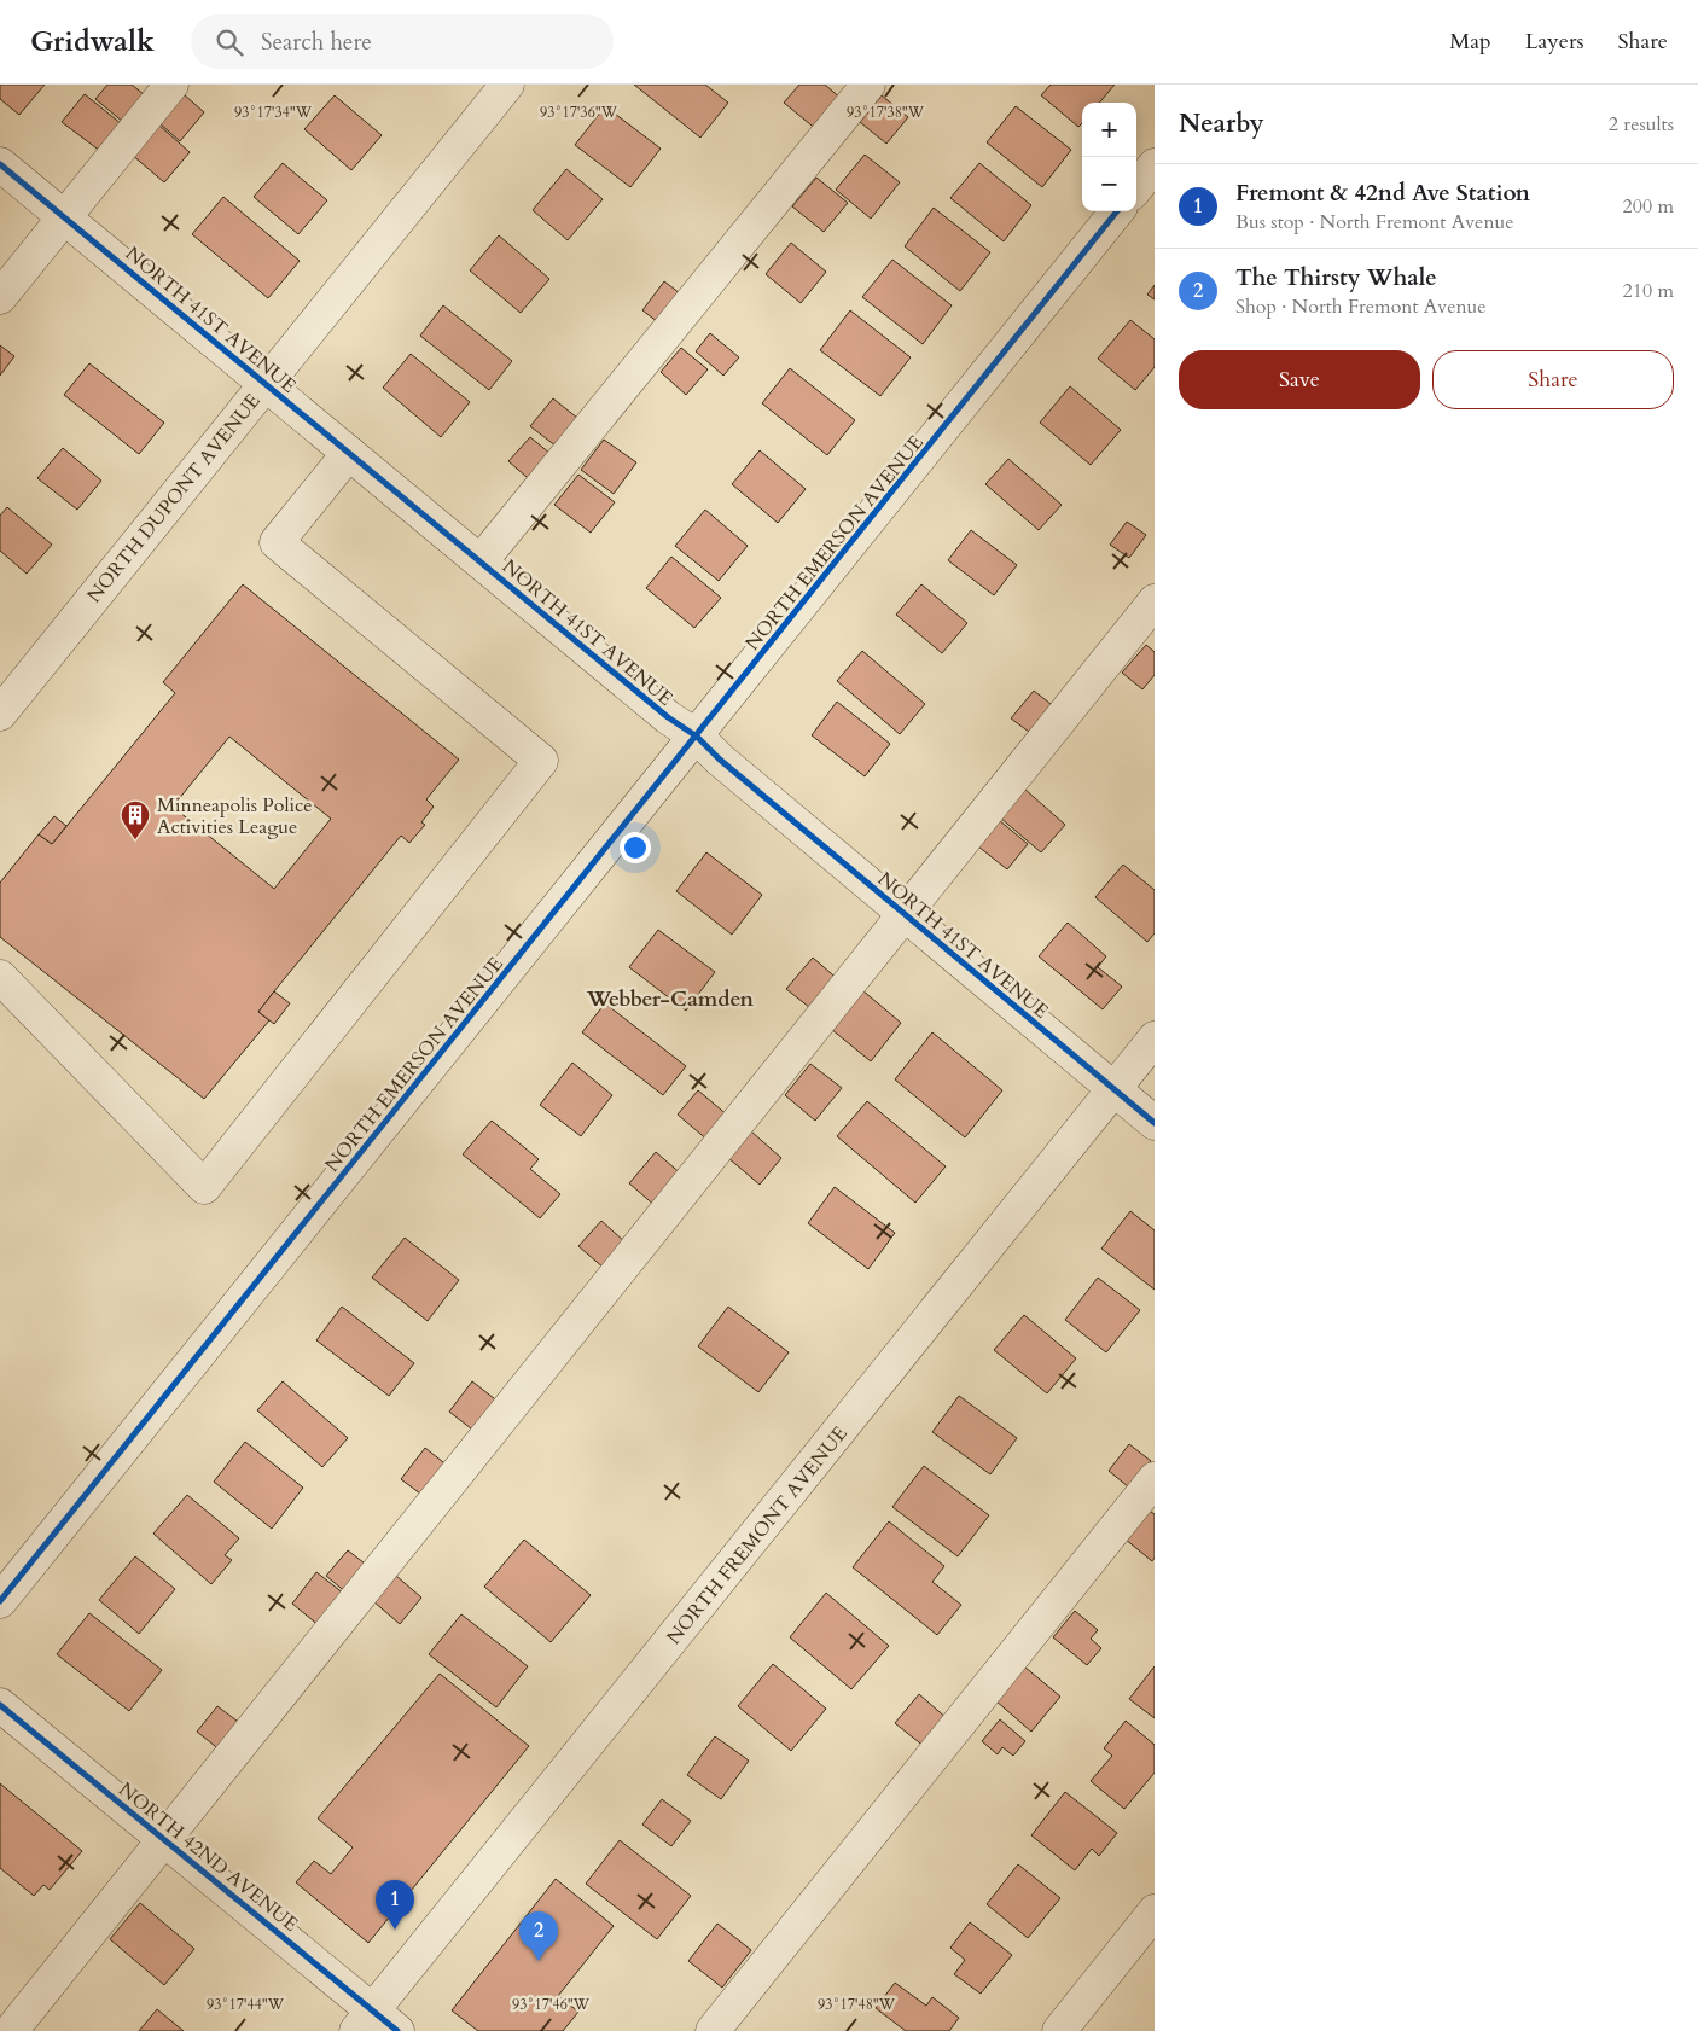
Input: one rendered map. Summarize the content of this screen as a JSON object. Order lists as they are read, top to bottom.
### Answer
{
  "streets": {
    "street": [
      "NORTH 41ST AVENUE",
      "NORTH DUPONT AVENUE",
      "NORTH EMERSON AVENUE",
      "NORTH FREMONT AVENUE",
      "NORTH 42ND AVENUE"
    ]
  },
  "crossings": [
    ["NORTH 41ST AVENUE", "NORTH DUPONT AVENUE"],
    ["NORTH 41ST AVENUE", "NORTH EMERSON AVENUE"],
    ["NORTH 41ST AVENUE", "NORTH FREMONT AVENUE"],
    ["NORTH FREMONT AVENUE", "NORTH 42ND AVENUE"]
  ],
  "districts": ["Webber-Camden"],
  "places": {
    "building": ["Minneapolis Police Activities League"]
  },
  "page": {
    "header": "Gridwalk",
    "search": "Search here",
    "nav": ["Map", "Layers", "Share"],
    "heading": ["Nearby", "2 results"],
    "map_buttons": ["+", "−"],
    "list": [
      {
        "mark": "1",
        "name": "Fremont & 42nd Ave Station",
        "note": "Bus stop · North Fremont Avenue",
        "value": "200 m"
      },
      {
        "mark": "2",
        "name": "The Thirsty Whale",
        "note": "Shop · North Fremont Avenue",
        "value": "210 m"
      }
    ],
    "buttons": ["Save", "Share"],
    "pins": ["1", "2"]
  },
  "coordinates": [
    "93°17'34\"W",
    "93°17'36\"W",
    "93°17'38\"W",
    "93°17'44\"W",
    "93°17'46\"W",
    "93°17'48\"W"
  ]
}
